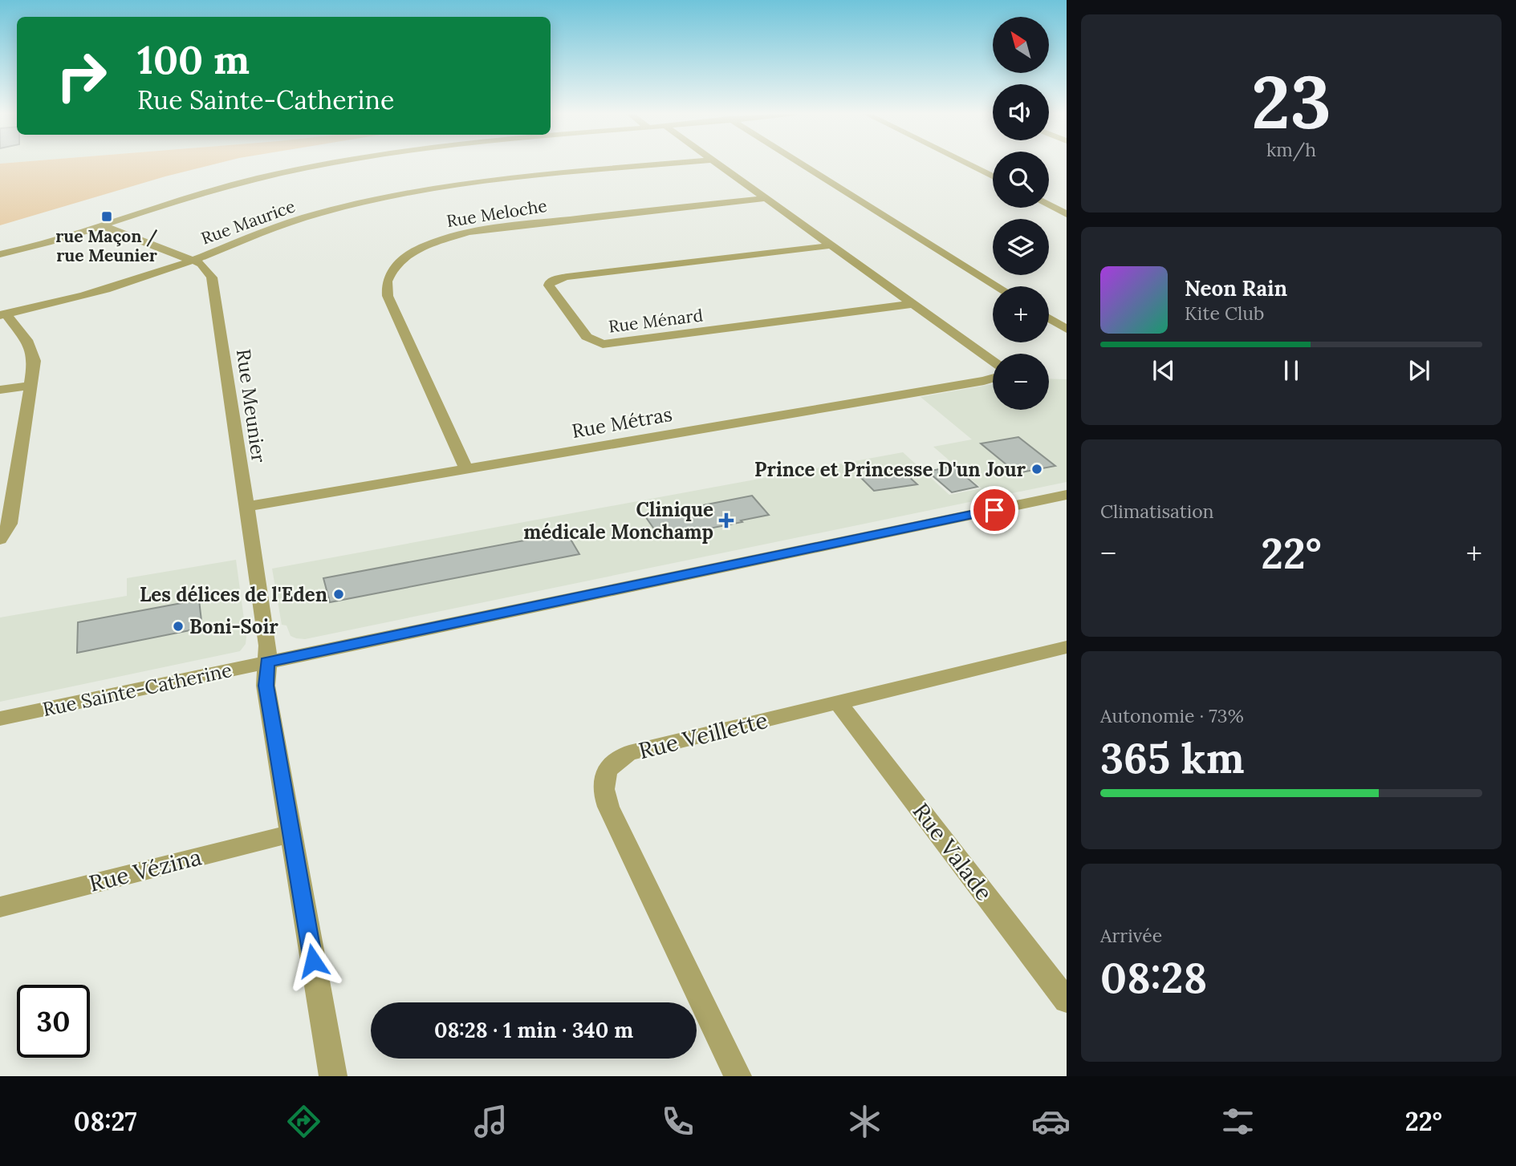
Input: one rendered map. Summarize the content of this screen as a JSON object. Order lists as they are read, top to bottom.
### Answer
{
  "streets": {
    "street": [
      "Rue Meloche",
      "Rue Maurice",
      "Rue Ménard",
      "Rue Meunier",
      "Rue Métras",
      "Rue Sainte-Catherine",
      "Rue Veillette",
      "Rue Valade",
      "Rue Vézina"
    ]
  },
  "crossings": [
    ["Rue Meloche", "Rue Métras"],
    ["Rue Maurice", "Rue Meunier"],
    ["Rue Meunier", "Rue Métras"],
    ["Rue Meunier", "Rue Sainte-Catherine"],
    ["Rue Meunier", "Rue Vézina"],
    ["Rue Veillette", "Rue Valade"]
  ],
  "places": {
    "transit": ["rue Maçon / rue Meunier"],
    "other": ["Prince et Princesse D'un Jour", "Les délices de l'Eden", "Boni-Soir"],
    "health": ["Clinique médicale Monchamp"]
  },
  "north": "top left",
  "page": {
    "tile": [
      ["23", "km/h"],
      "Climatisation",
      ["Autonomie · 73%", "365 km"],
      ["Arrivée", "08:28"]
    ],
    "map_buttons": ["+", "−"],
    "turn": ["100 m", "Rue Sainte-Catherine"],
    "song": ["Neon Rain", "Kite Club"],
    "heat": ["−", "22°", "+"],
    "limit": "30",
    "trip": "08:28 · 1 min · 340 m",
    "tabs": ["08:27", "22°"]
  }
}
